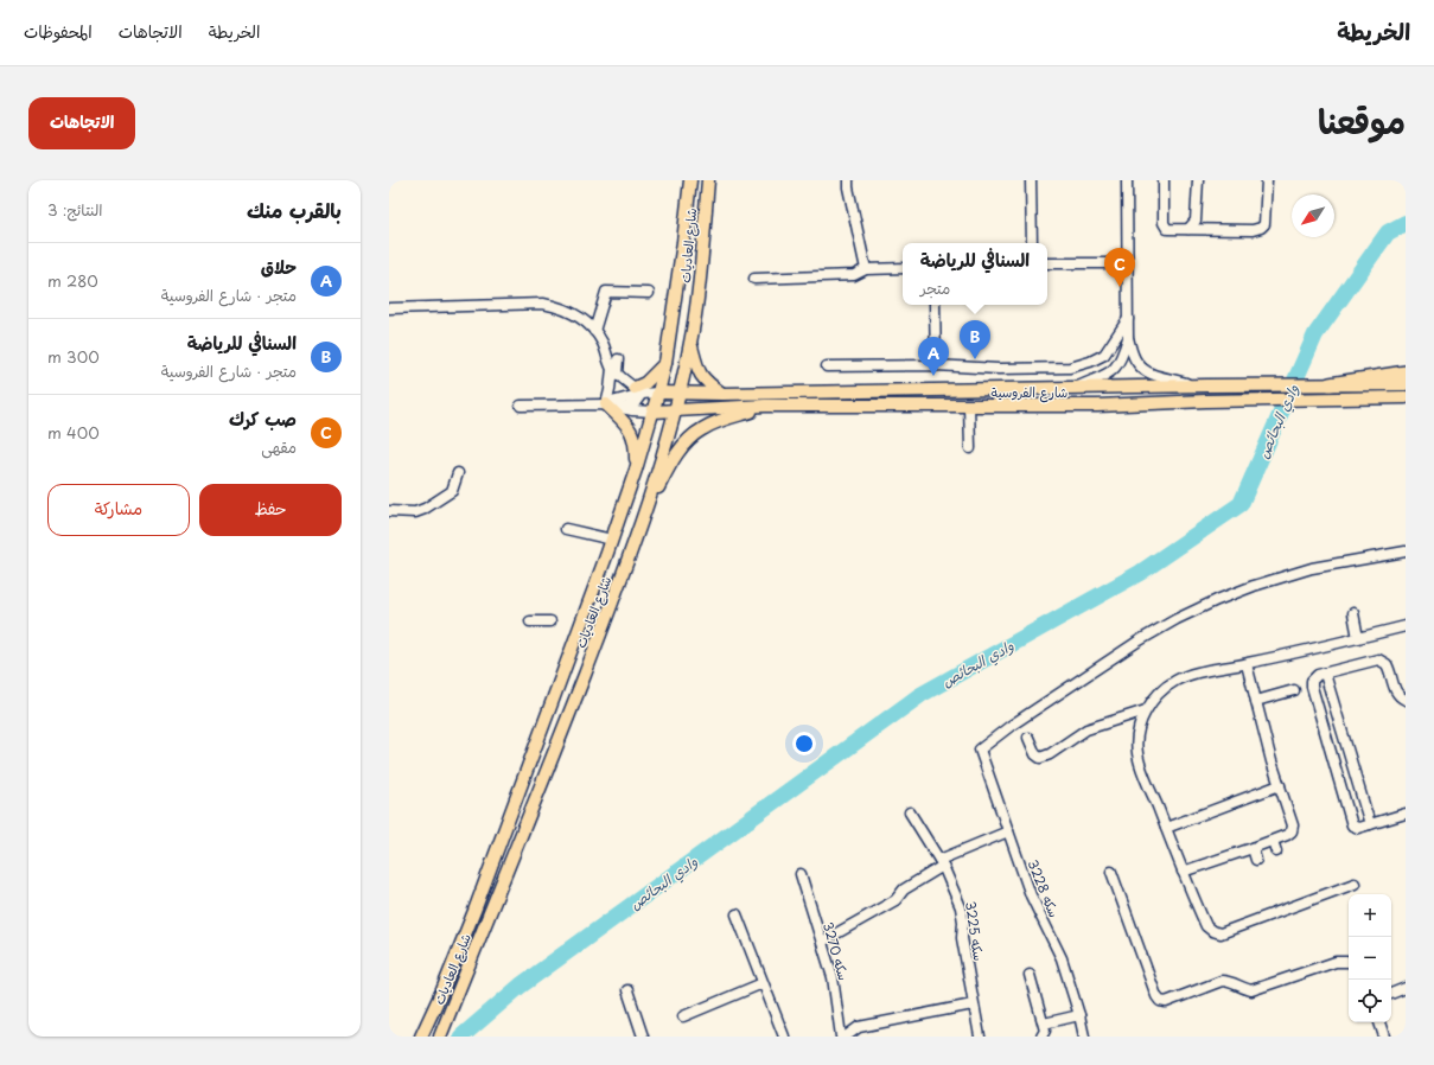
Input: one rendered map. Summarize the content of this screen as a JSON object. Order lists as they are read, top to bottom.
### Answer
{
  "streets": {
    "main road": ["شارع العاديات", "شارع الفروسية"],
    "street": ["سكه 3228", "سكه 3225", "سكه 3270"]
  },
  "crossings": [
    ["شارع العاديات", "شارع الفروسية"]
  ],
  "water": ["وادي البحائص"],
  "north": "bottom left",
  "page": {
    "header": "الخريطة",
    "nav": ["الخريطة", "الاتجاهات", "المحفوظات"],
    "title": "موقعنا",
    "buttons": [
      "الاتجاهات",
      ["حفظ", "مشاركة"]
    ],
    "heading": ["بالقرب منك", "النتائج: 3"],
    "list": [
      {
        "mark": "A",
        "name": "حلاق",
        "note": "متجر · شارع الفروسية",
        "value": "280 m"
      },
      {
        "mark": "B",
        "name": "السنافي للرياضة",
        "note": "متجر · شارع الفروسية",
        "value": "300 m"
      },
      {
        "mark": "C",
        "name": "صب كرك",
        "note": "مقهى",
        "value": "400 m"
      }
    ],
    "popup": ["السنافي للرياضة", "متجر"],
    "pins": ["C", "B", "A"],
    "map_buttons": ["+", "−"]
  }
}
